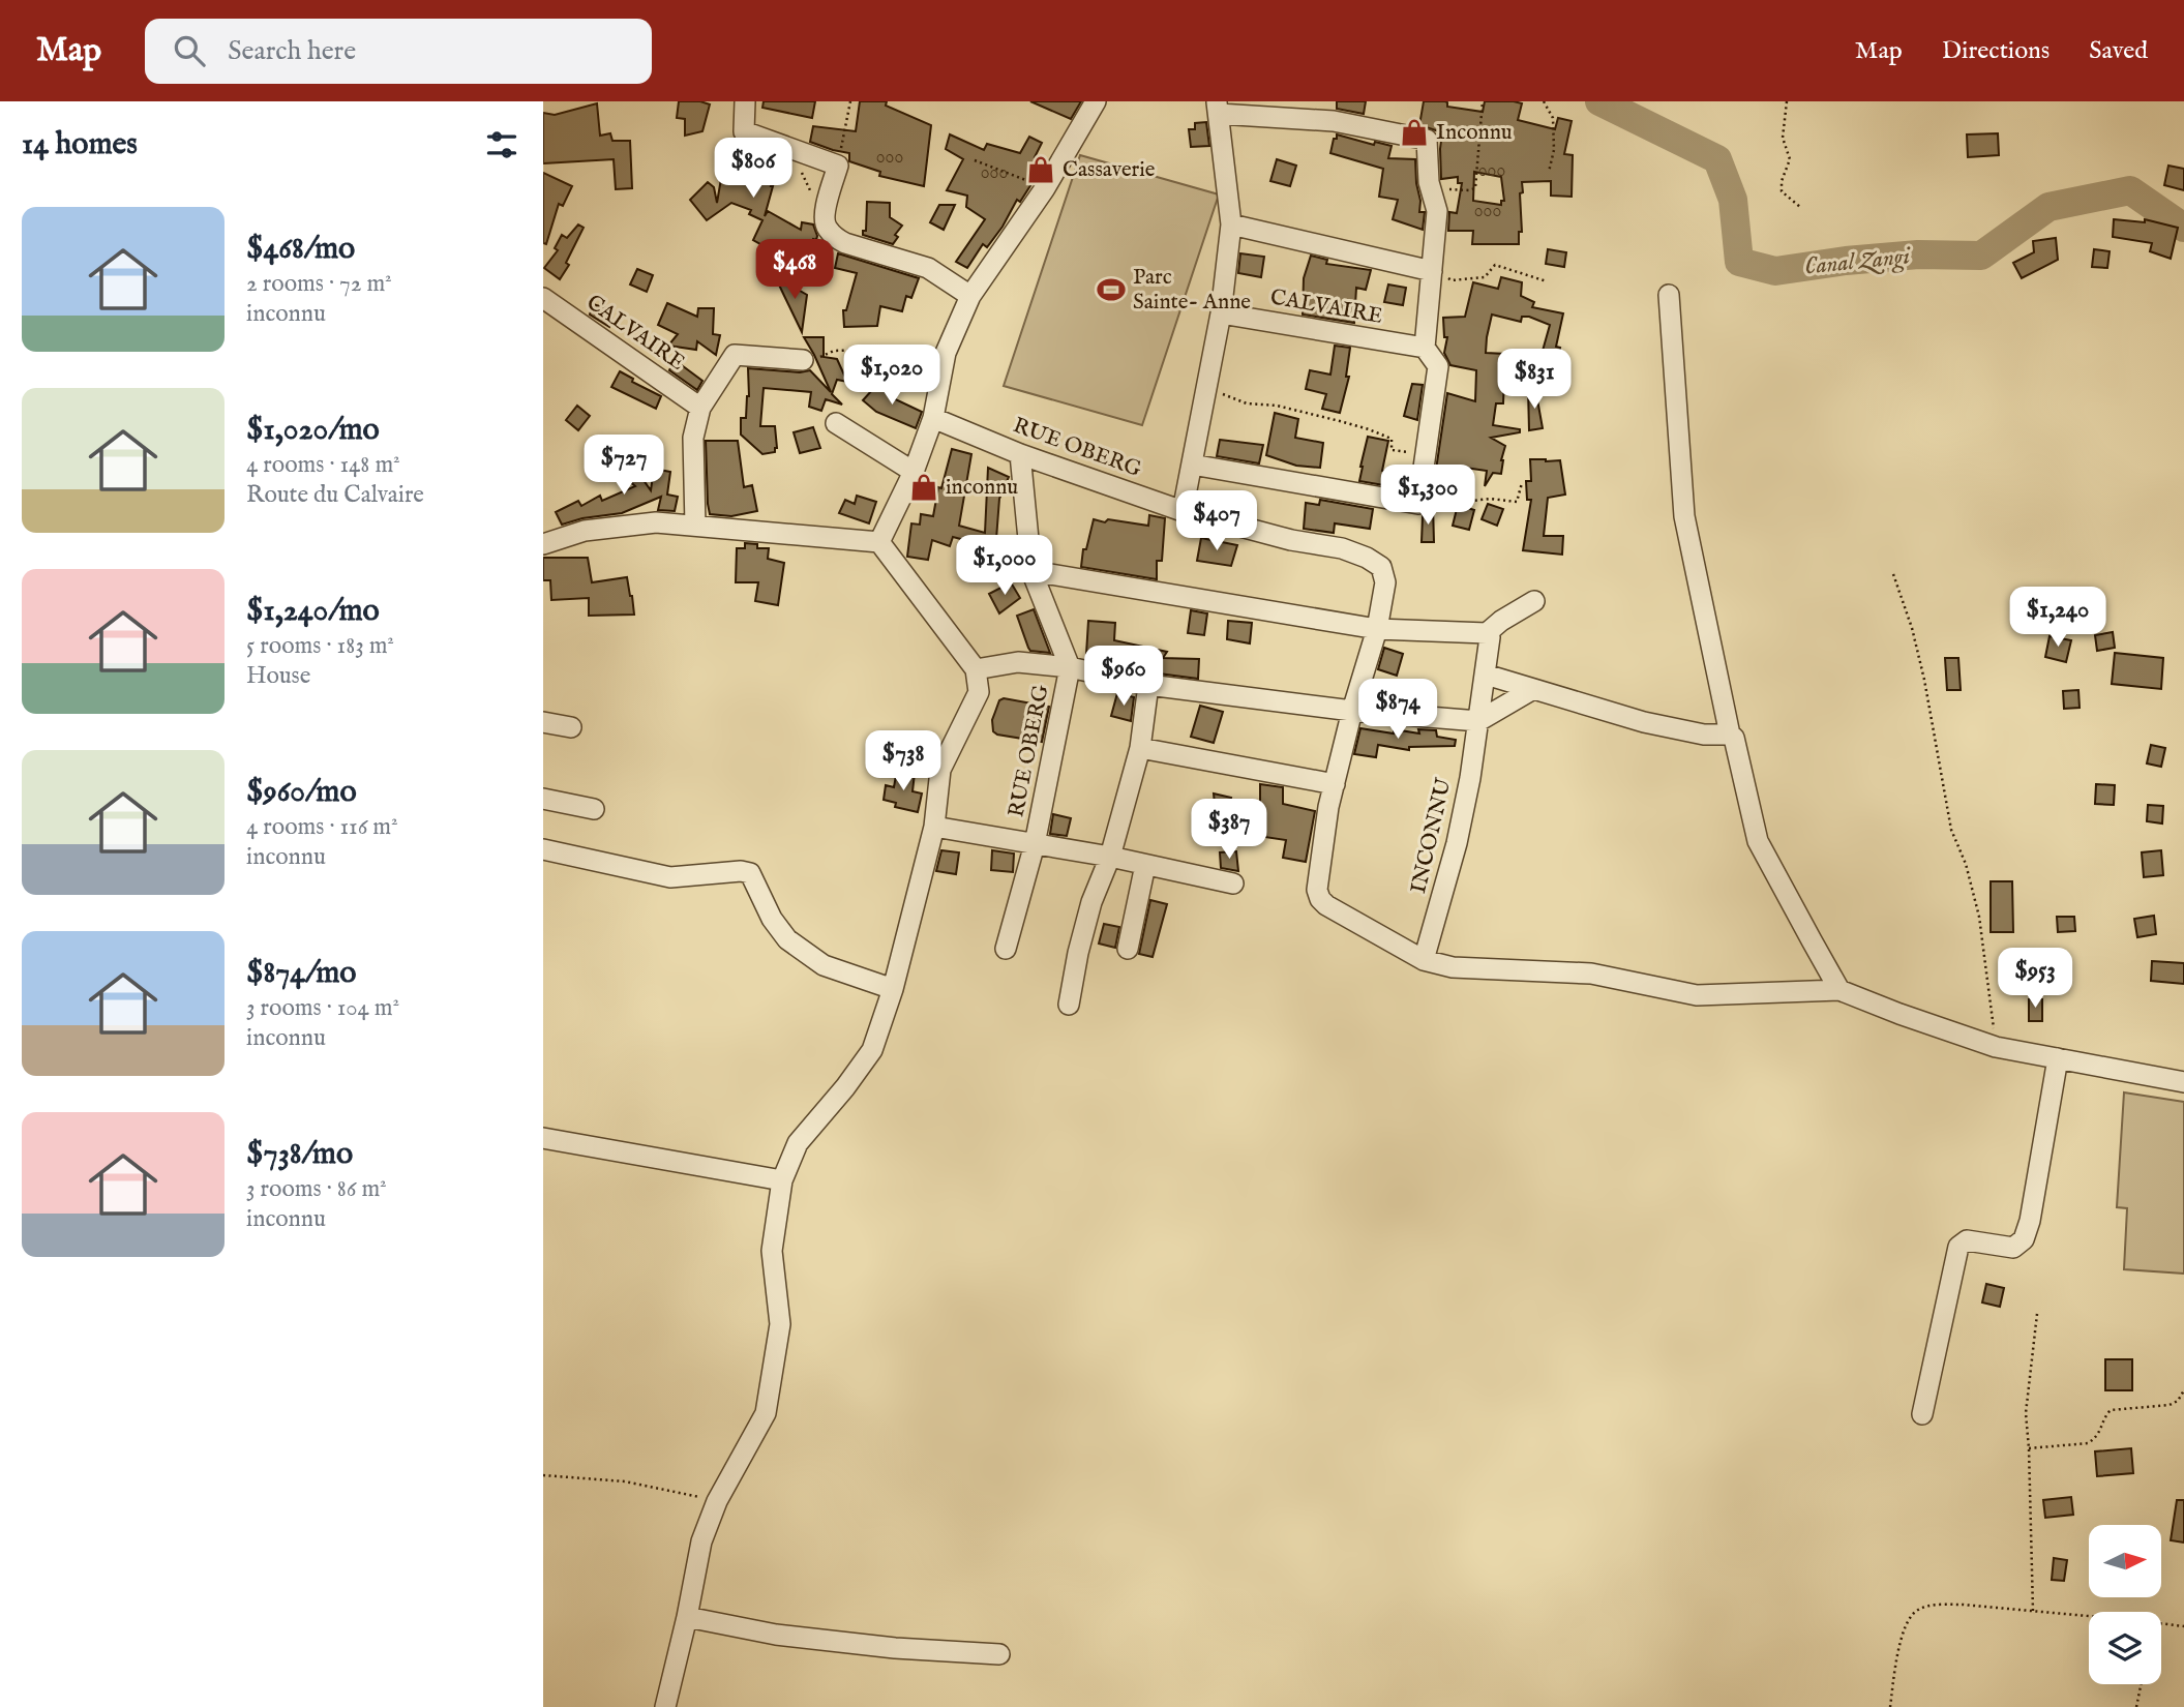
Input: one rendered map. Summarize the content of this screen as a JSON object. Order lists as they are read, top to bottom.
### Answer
{
  "streets": {
    "street": ["CALVAIRE", "RUE OBERG", "INCONNU"]
  },
  "water": ["Canal Zangi"],
  "places": {
    "shop": ["Inconnu", "Cassaverie", "inconnu"],
    "sports": ["Parc Sainte- Anne"]
  },
  "house_numbers": [
    "000",
    "000",
    "000",
    "000"
  ],
  "north": "right",
  "page": {
    "header": "Map",
    "search": "Search here",
    "nav": ["Map", "Directions", "Saved"],
    "heading": "14 homes",
    "price": [
      "$806",
      "$468",
      "$1,020",
      "$831",
      "$727",
      "$1,300",
      "$407",
      "$1,000",
      "$1,240",
      "$960",
      "$874",
      "$738",
      "$387",
      "$953"
    ],
    "list": [
      {
        "name": "$468/mo",
        "note": "2 rooms · 72 m² · inconnu"
      },
      {
        "name": "$1,020/mo",
        "note": "4 rooms · 148 m² · Route du Calvaire"
      },
      {
        "name": "$1,240/mo",
        "note": "5 rooms · 183 m² · House"
      },
      {
        "name": "$960/mo",
        "note": "4 rooms · 116 m² · inconnu"
      },
      {
        "name": "$874/mo",
        "note": "3 rooms · 104 m² · inconnu"
      },
      {
        "name": "$738/mo",
        "note": "3 rooms · 86 m² · inconnu"
      }
    ]
  }
}
